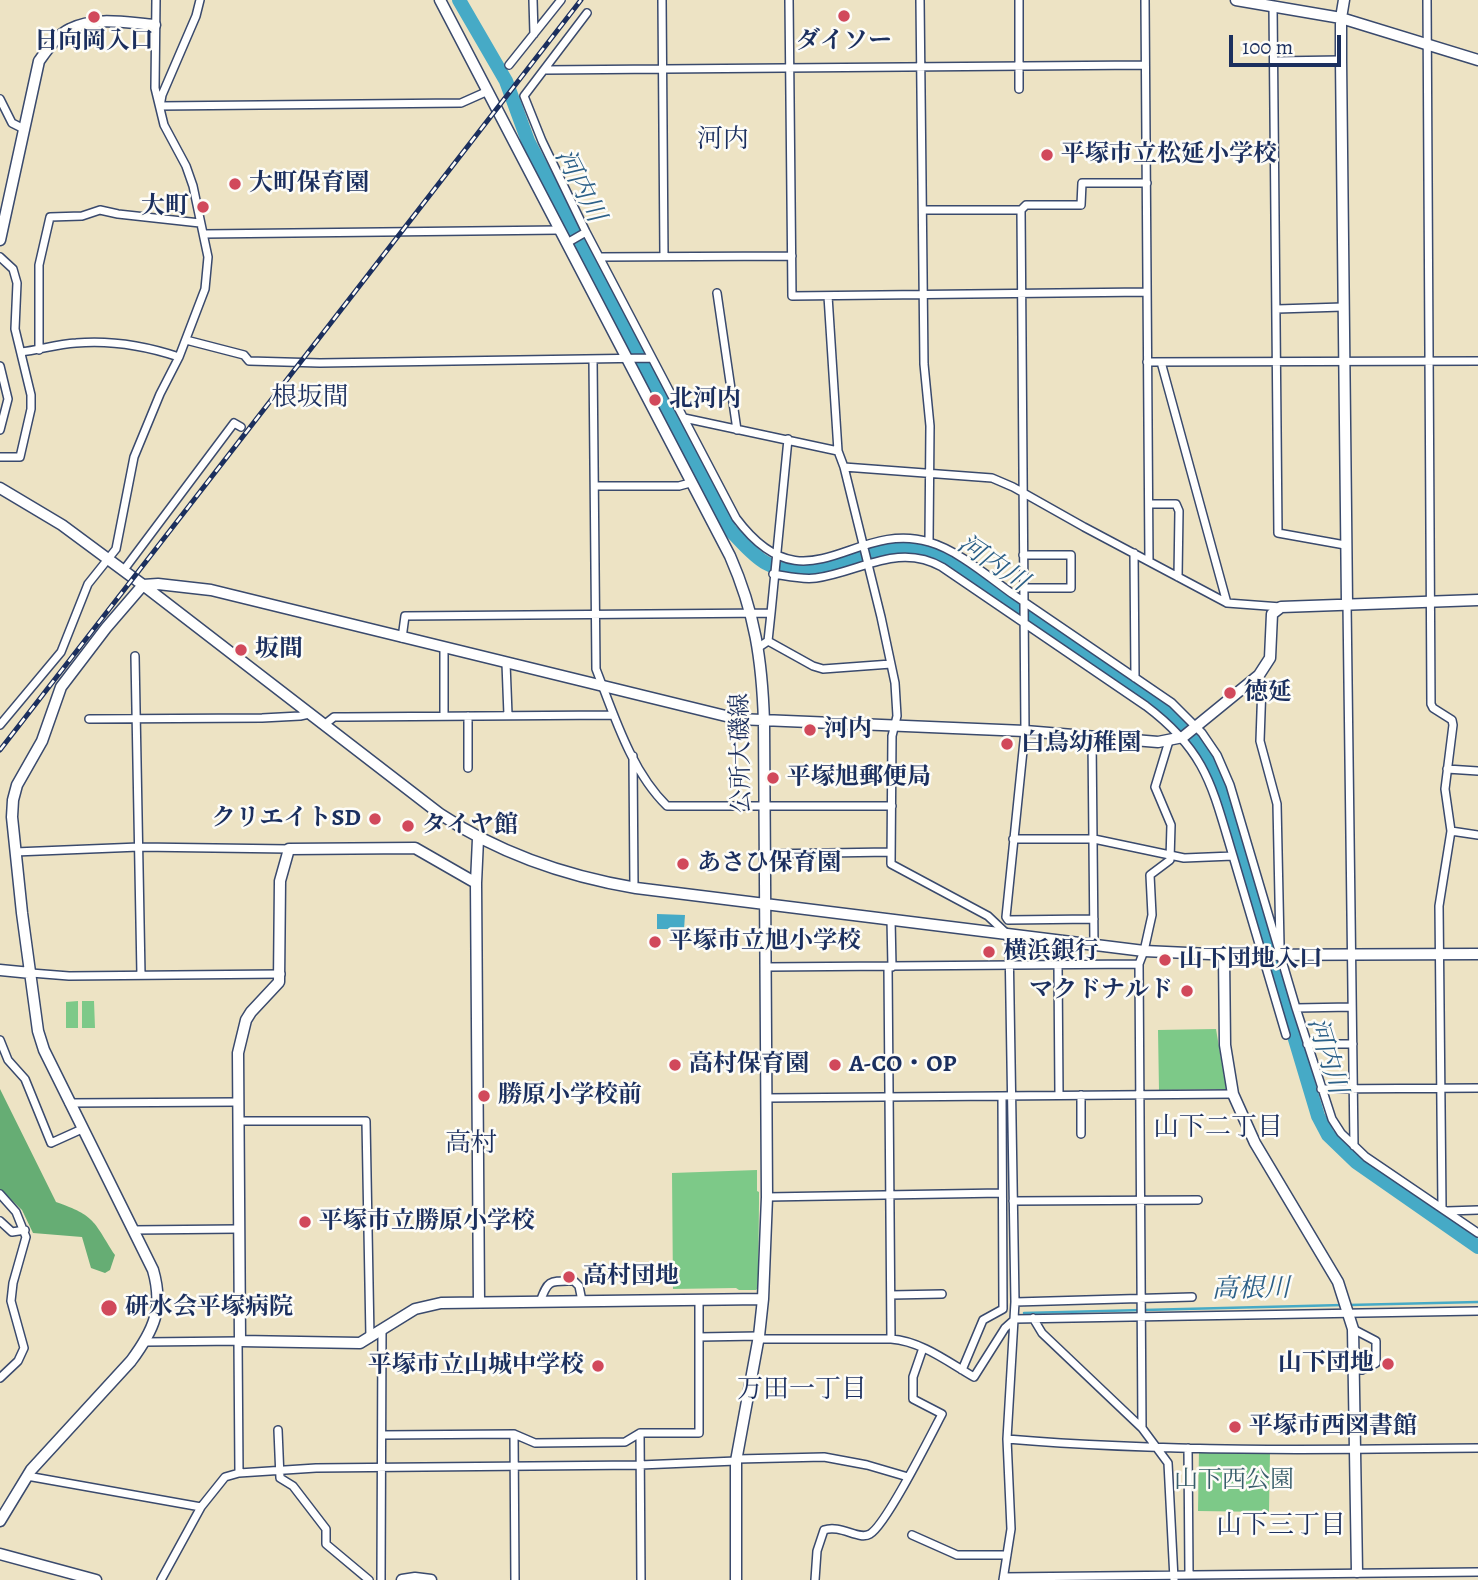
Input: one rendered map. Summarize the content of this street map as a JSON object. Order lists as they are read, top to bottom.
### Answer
{
  "streets": {
    "street": ["公所大磯線"]
  },
  "districts": [
    "河内",
    "根坂間",
    "山下二丁目",
    "高村",
    "万田一丁目",
    "山下三丁目"
  ],
  "water": ["河内川", "高根川"],
  "parks": ["山下西公園"],
  "places": [
    "ダイソー",
    "日向岡入口",
    "平塚市立松延小学校",
    "大町保育園",
    "大町",
    "北河内",
    "坂間",
    "徳延",
    "河内",
    "白鳥幼稚園",
    "平塚旭郵便局",
    "クリエイトSD",
    "タイヤ館",
    "あさひ保育園",
    "平塚市立旭小学校",
    "横浜銀行",
    "山下団地入口",
    "マクドナルド",
    "高村保育園",
    "A-CO・OP",
    "勝原小学校前",
    "平塚市立勝原小学校",
    "高村団地",
    "研水会平塚病院",
    "山下団地",
    "平塚市立山城中学校",
    "平塚市西図書館"
  ],
  "scale_bar": "100 m"
}
